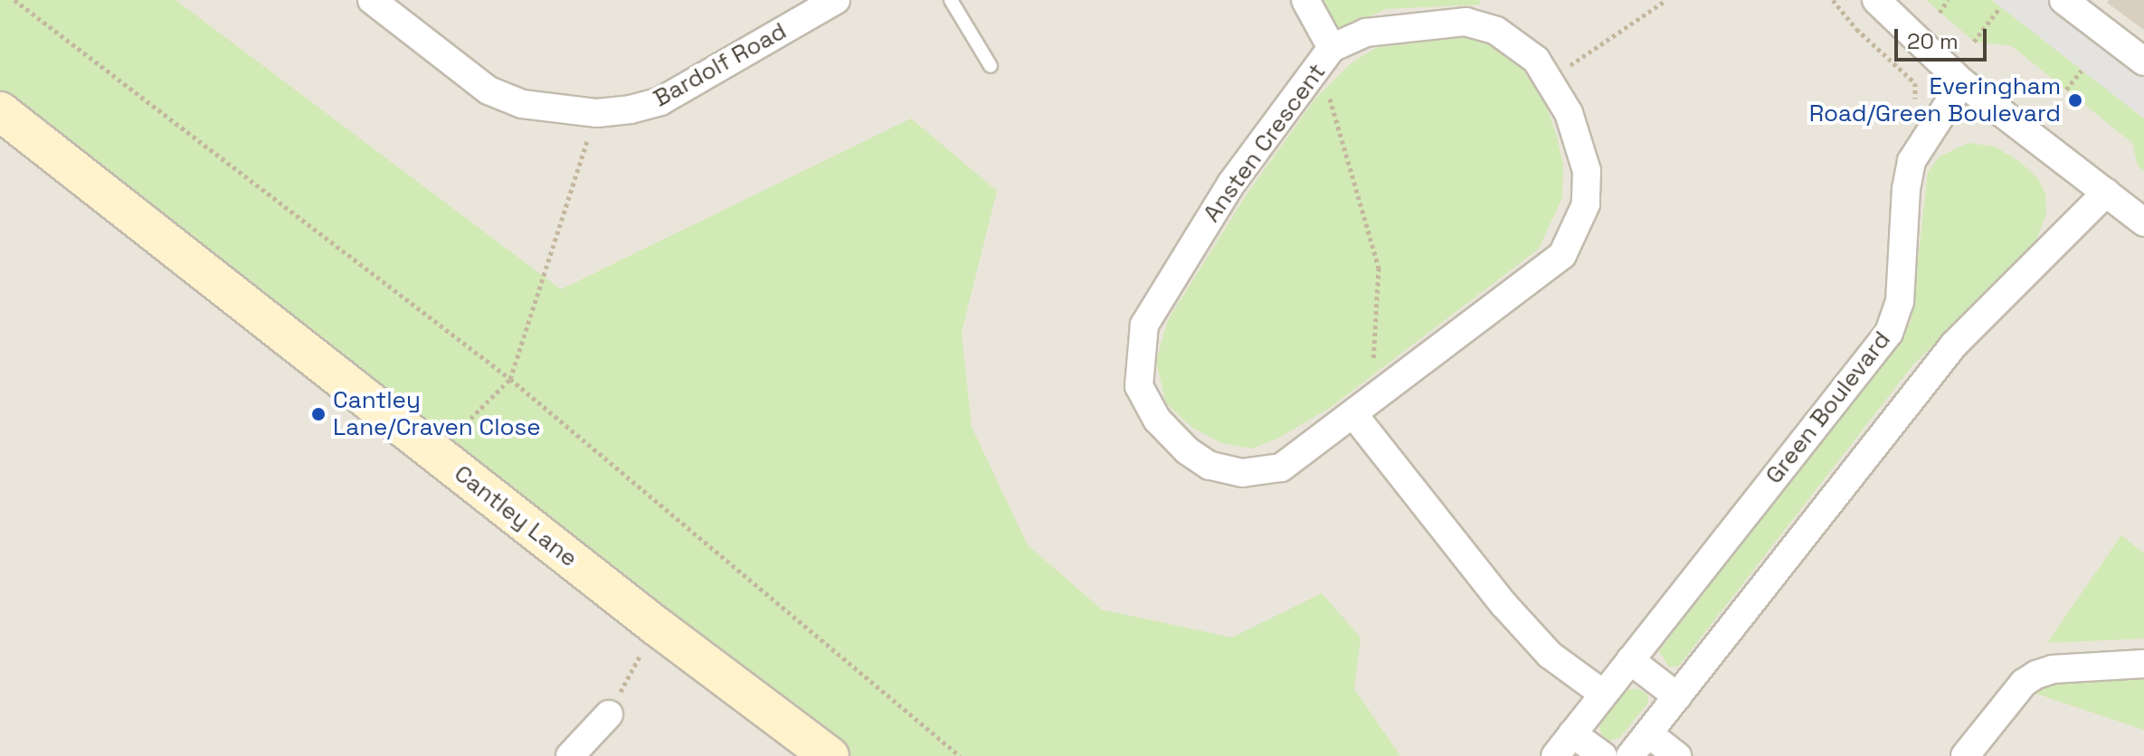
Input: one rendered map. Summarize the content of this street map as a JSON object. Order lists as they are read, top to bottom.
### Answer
{
  "streets": {
    "main road": ["Cantley Lane"],
    "street": ["Bardolf Road", "Ansten Crescent", "Green Boulevard"]
  },
  "places": ["Everingham Road/Green Boulevard", "Cantley Lane/Craven Close"],
  "scale_bar": "20 m"
}
